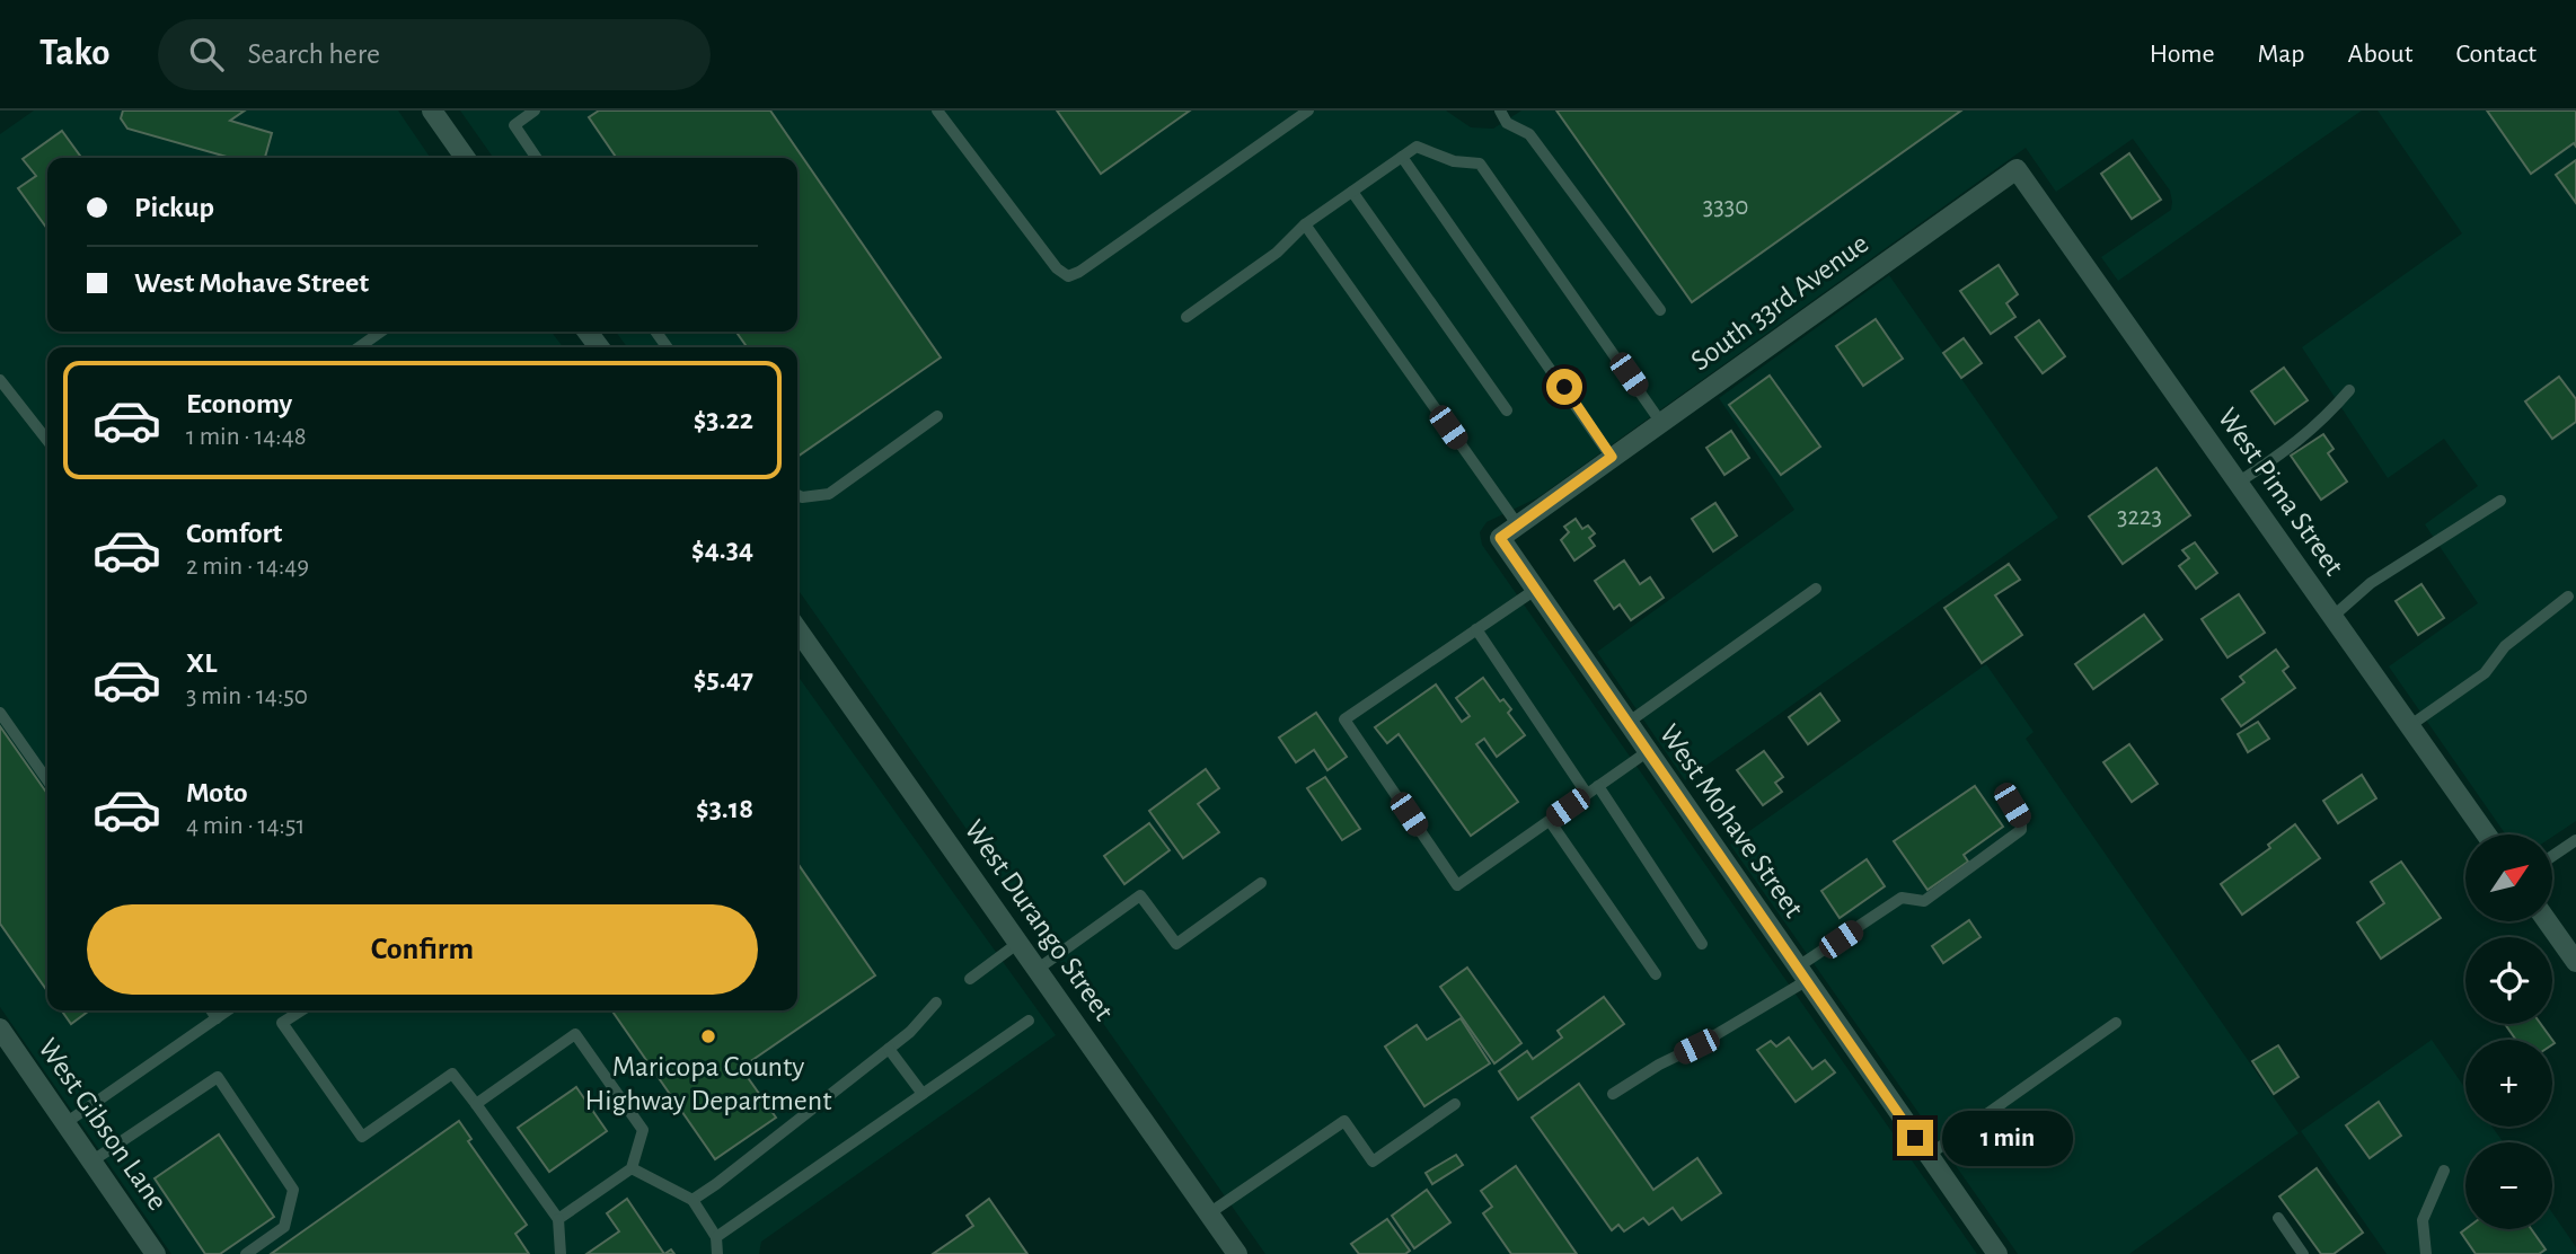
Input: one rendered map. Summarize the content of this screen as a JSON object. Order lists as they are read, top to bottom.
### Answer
{
  "streets": {
    "street": [
      "South 33rd Avenue",
      "West Pima Street",
      "West Mohave Street",
      "West Durango Street",
      "West Gibson Lane"
    ]
  },
  "crossings": [
    ["South 33rd Avenue", "West Pima Street"],
    ["South 33rd Avenue", "West Mohave Street"]
  ],
  "places": ["Maricopa County Highway Department"],
  "house_numbers": ["3330", "3223"],
  "north": "top right",
  "page": {
    "header": "Tako",
    "search": "Search here",
    "nav": [
      "Home",
      "Map",
      "About",
      "Contact"
    ],
    "banner": ["Pickup", "West Mohave Street"],
    "list": [
      {
        "name": "Economy",
        "note": "1 min · 14:48",
        "value": "$3.22"
      },
      {
        "name": "Comfort",
        "note": "2 min · 14:49",
        "value": "$4.34"
      },
      {
        "name": "XL",
        "note": "3 min · 14:50",
        "value": "$5.47"
      },
      {
        "name": "Moto",
        "note": "4 min · 14:51",
        "value": "$3.18"
      }
    ],
    "map_buttons": ["+", "−"],
    "buttons": "Confirm",
    "bubble": "1 min"
  }
}
